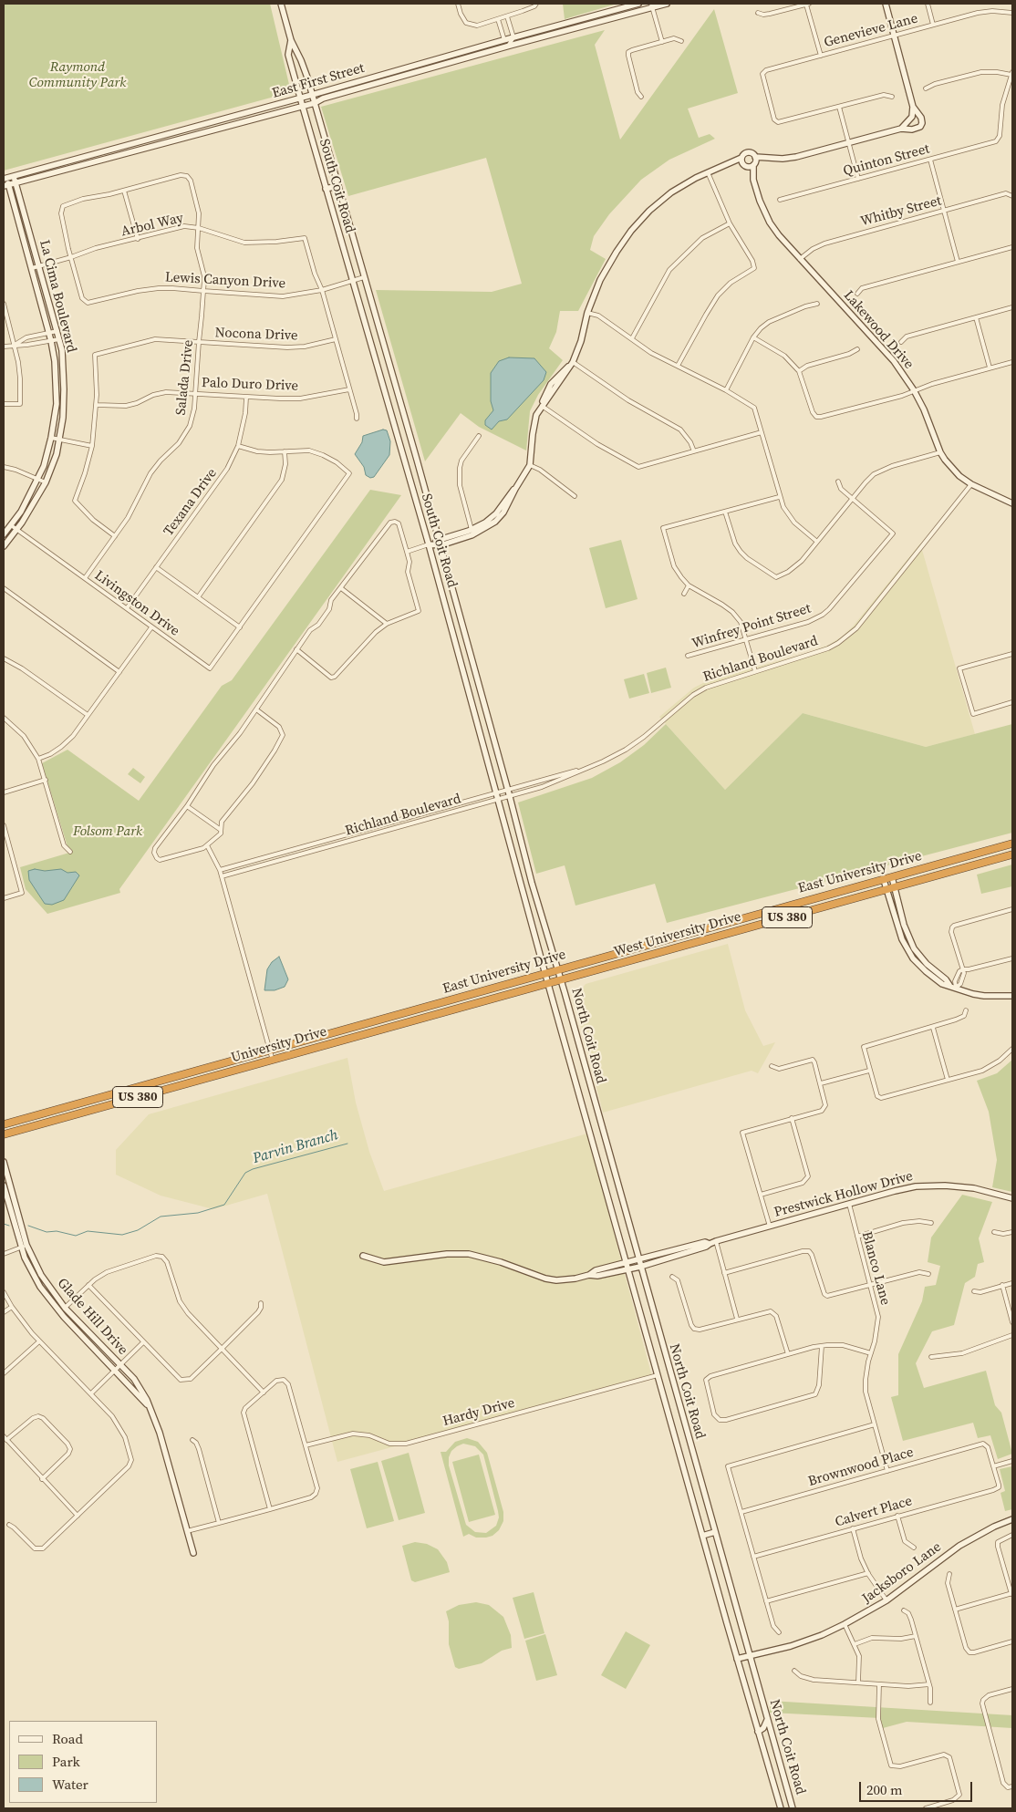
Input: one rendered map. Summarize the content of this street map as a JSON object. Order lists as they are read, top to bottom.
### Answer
{
  "streets": {
    "highway": [
      "East University Drive",
      "US 380",
      "West University Drive",
      "University Drive"
    ],
    "main road": [
      "East First Street",
      "South Coit Road",
      "La Cima Boulevard",
      "Lakewood Drive",
      "North Coit Road",
      "Prestwick Hollow Drive",
      "Glade Hill Drive",
      "Jacksboro Lane"
    ],
    "street": [
      "Genevieve Lane",
      "Quinton Street",
      "Whitby Street",
      "Arbol Way",
      "Lewis Canyon Drive",
      "Nocona Drive",
      "Salada Drive",
      "Palo Duro Drive",
      "Texana Drive",
      "Livingston Drive",
      "Winfrey Point Street",
      "Richland Boulevard",
      "Blanco Lane",
      "Hardy Drive",
      "Brownwood Place",
      "Calvert Place"
    ]
  },
  "crossings": [
    ["East First Street", "South Coit Road"],
    ["East First Street", "La Cima Boulevard"],
    ["South Coit Road", "Lewis Canyon Drive"],
    ["South Coit Road", "Richland Boulevard"],
    ["South Coit Road", "East University Drive"],
    ["South Coit Road", "West University Drive"],
    ["South Coit Road", "North Coit Road"],
    ["South Coit Road", "University Drive"],
    ["Whitby Street", "Lakewood Drive"],
    ["Arbol Way", "Lewis Canyon Drive"],
    ["Arbol Way", "La Cima Boulevard"],
    ["Arbol Way", "Salada Drive"],
    ["Lewis Canyon Drive", "Salada Drive"],
    ["La Cima Boulevard", "Livingston Drive"],
    ["Lakewood Drive", "Richland Boulevard"],
    ["Nocona Drive", "Salada Drive"],
    ["Nocona Drive", "Palo Duro Drive"],
    ["Salada Drive", "Palo Duro Drive"],
    ["Salada Drive", "Livingston Drive"],
    ["Palo Duro Drive", "Texana Drive"],
    ["Texana Drive", "Livingston Drive"],
    ["West University Drive", "North Coit Road"],
    ["West University Drive", "University Drive"],
    ["North Coit Road", "University Drive"],
    ["North Coit Road", "Prestwick Hollow Drive"],
    ["North Coit Road", "Hardy Drive"],
    ["North Coit Road", "Jacksboro Lane"],
    ["Prestwick Hollow Drive", "Blanco Lane"],
    ["Blanco Lane", "Brownwood Place"],
    ["Brownwood Place", "Calvert Place"]
  ],
  "water": ["Parvin Branch"],
  "parks": ["Raymond Community Park", "Folsom Park"],
  "legend": ["Road", "Park", "Water"],
  "scale_bar": "200 m"
}
